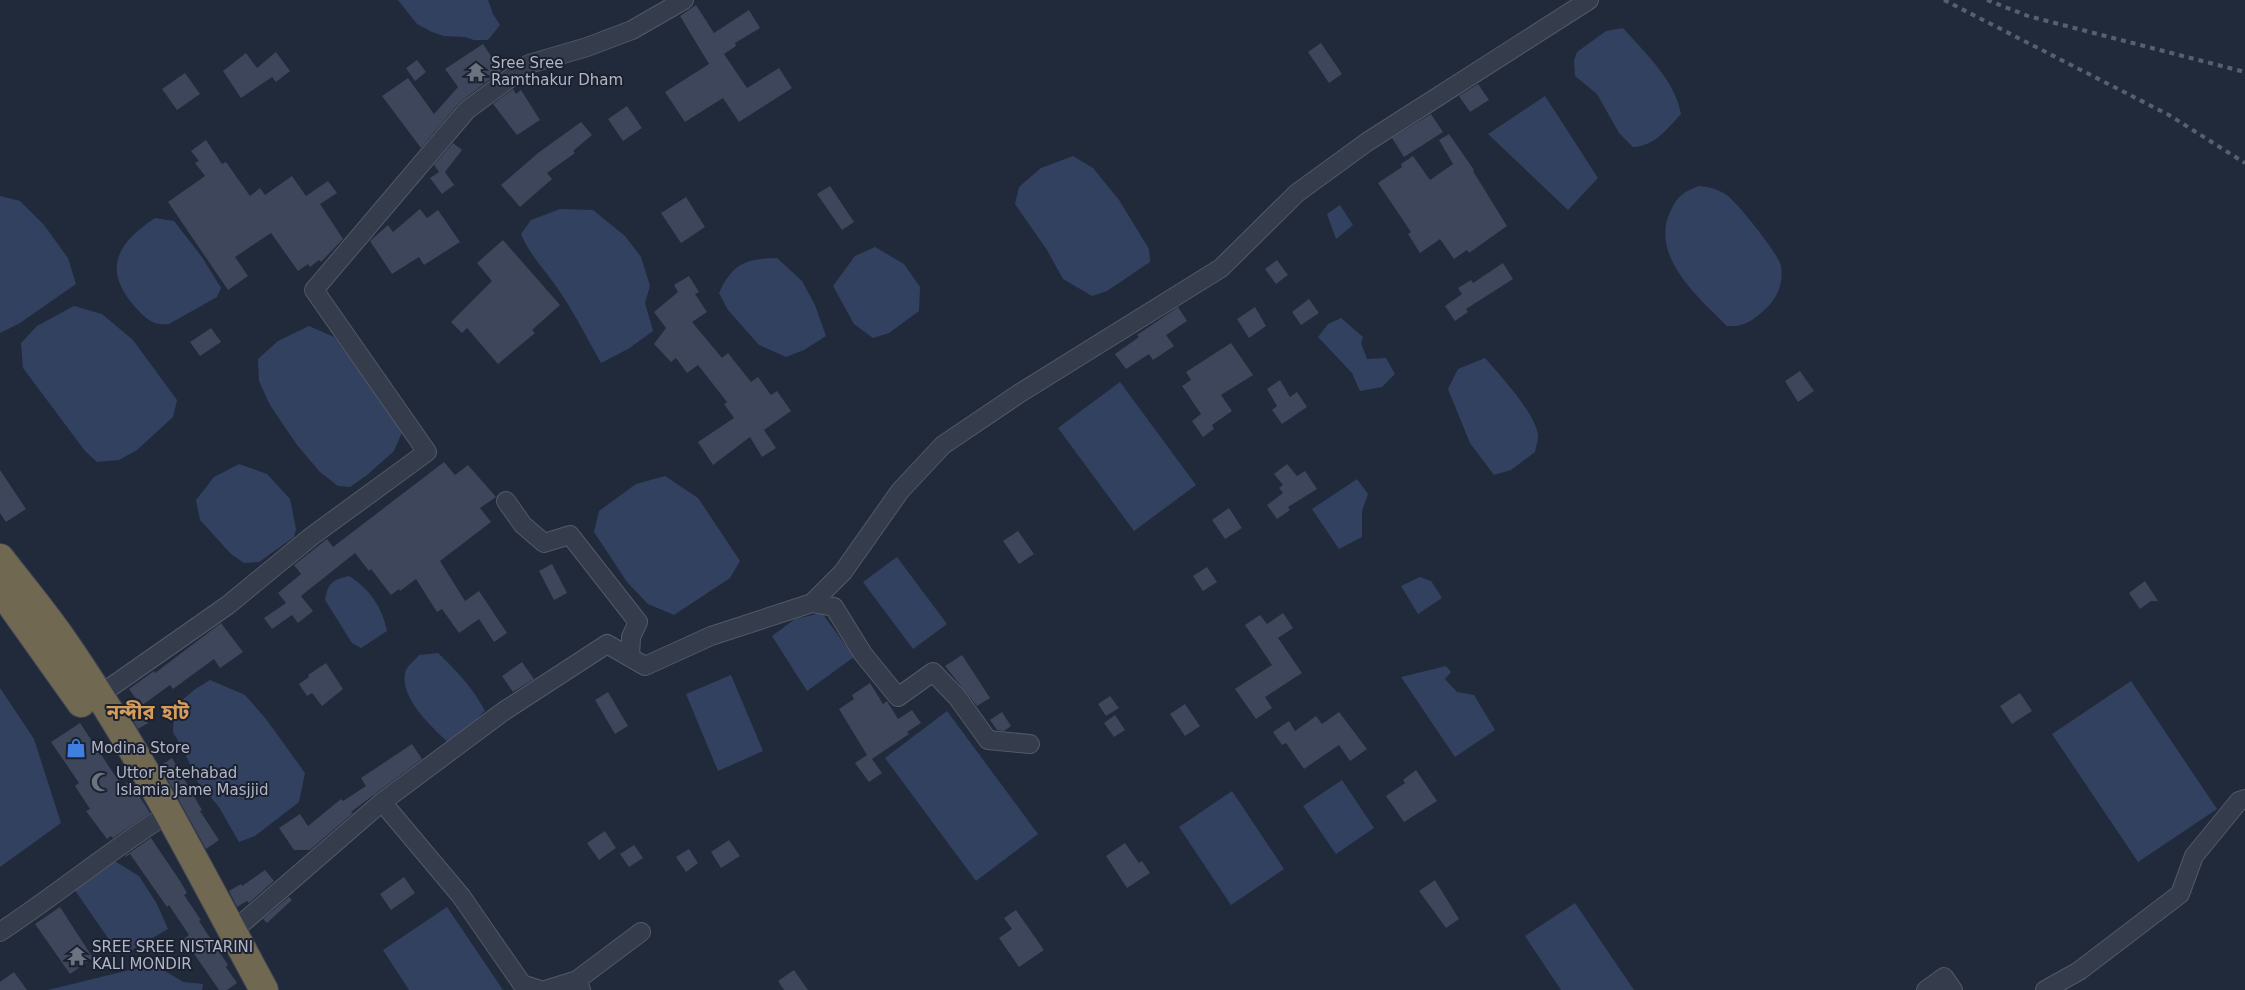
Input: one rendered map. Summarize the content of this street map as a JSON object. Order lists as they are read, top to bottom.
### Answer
{
  "districts": ["নন্দীর হাট"],
  "places": {
    "temple": ["Sree Sree Ramthakur Dham", "SREE SREE NISTARINI KALI MONDIR"],
    "shop": ["Modina Store"],
    "mosque": ["Uttor Fatehabad Islamia Jame Masjjid"]
  }
}
